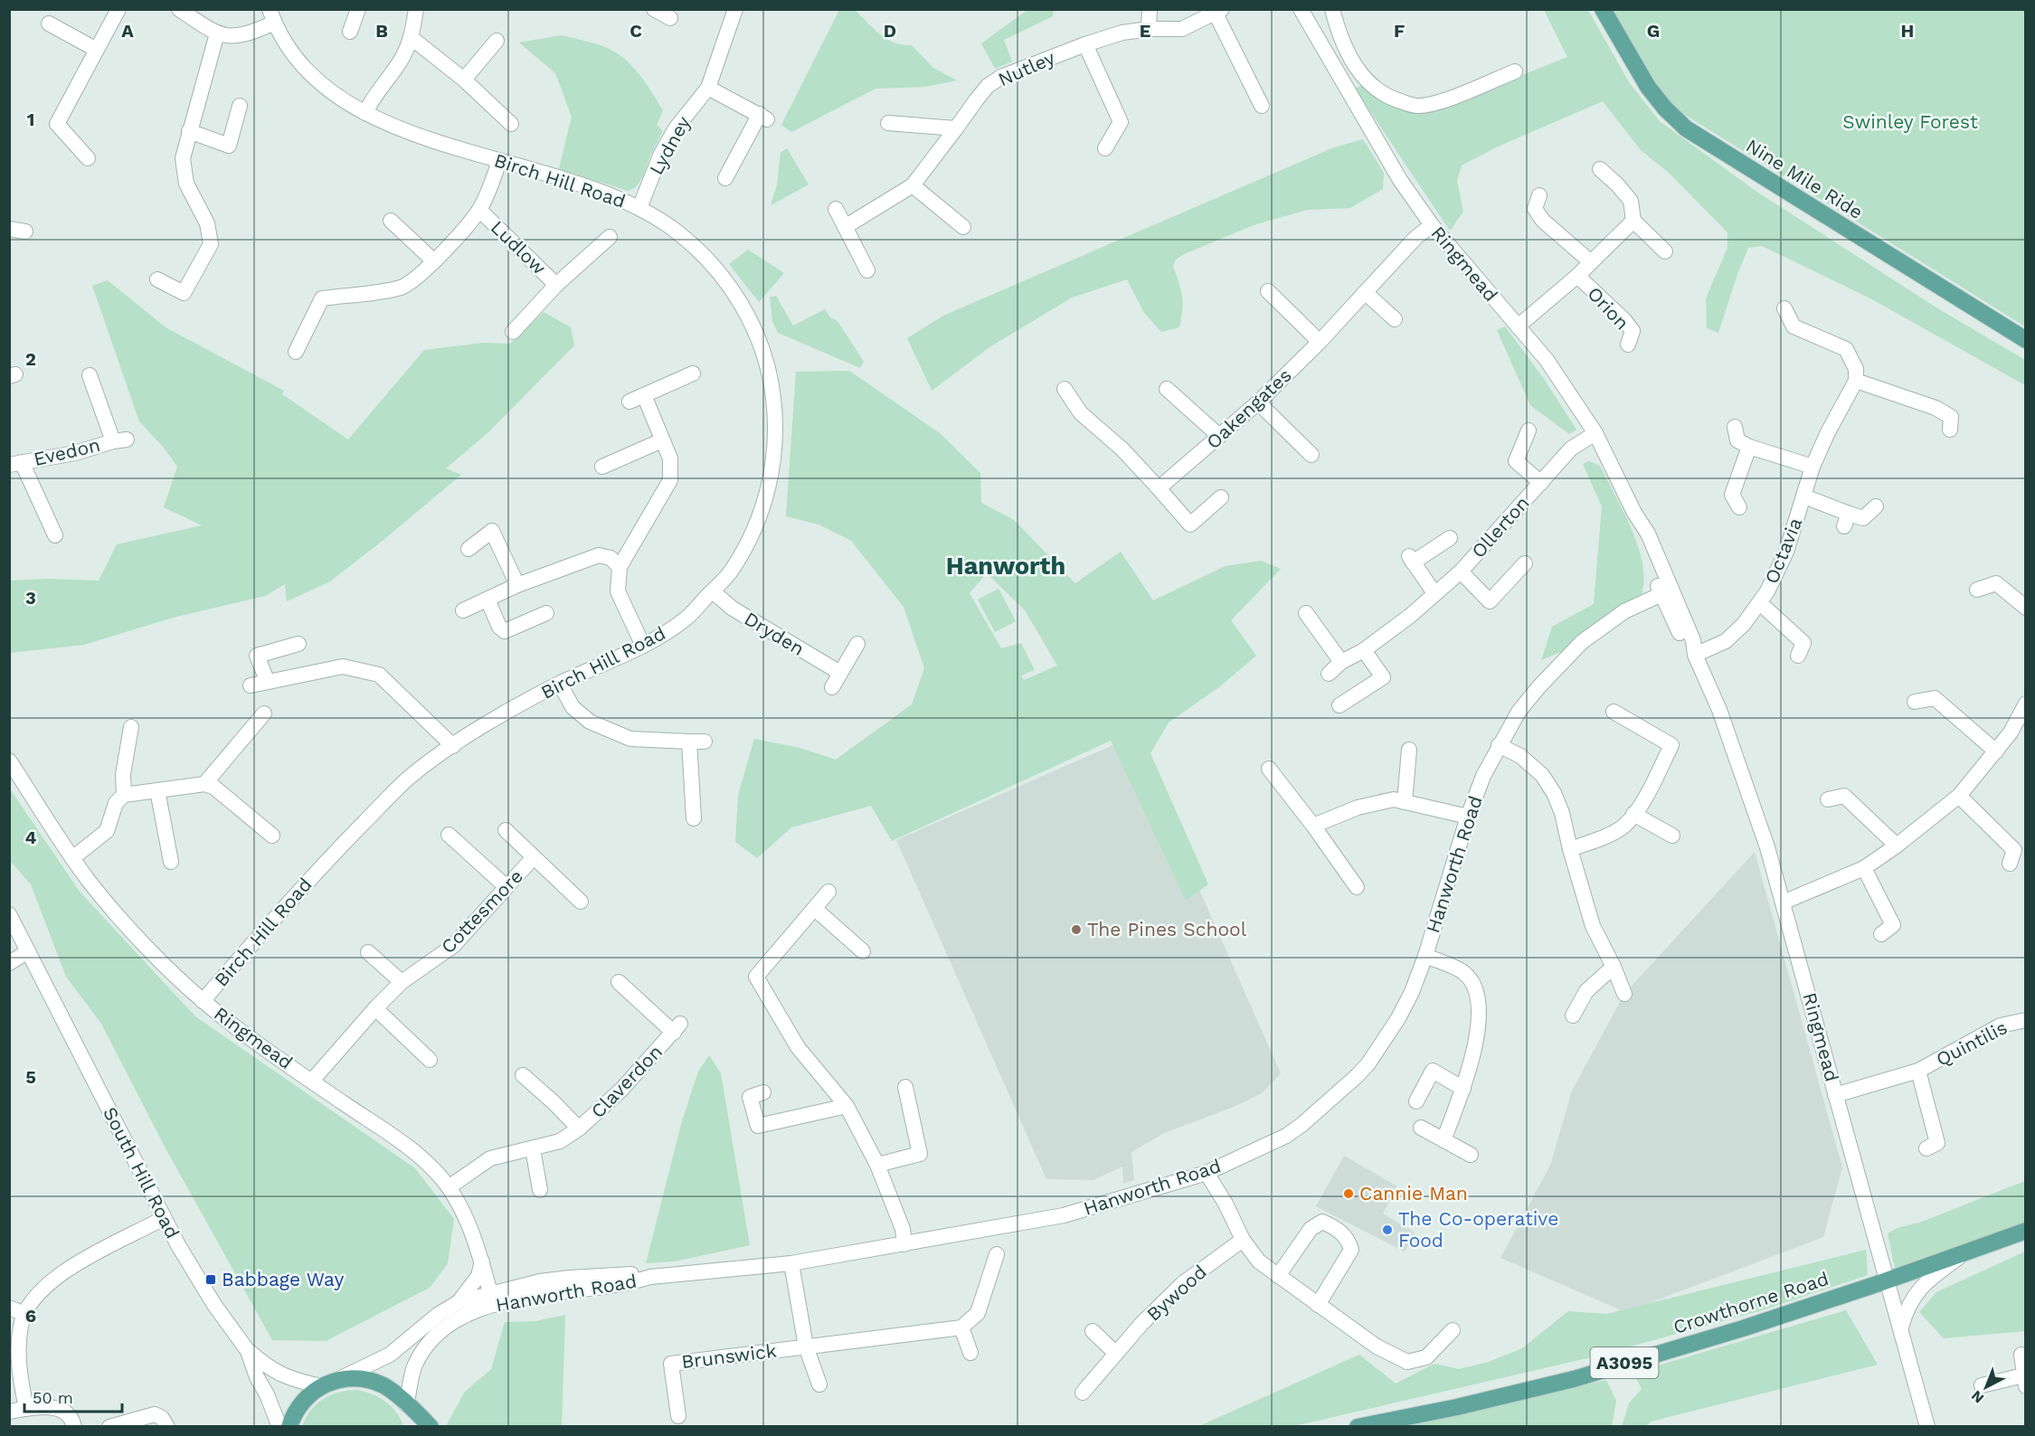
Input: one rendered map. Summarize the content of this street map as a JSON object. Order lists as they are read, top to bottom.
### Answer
{
  "streets": {
    "main road": ["Nine Mile Ride", "Crowthorne Road", "A3095"],
    "street": [
      "Nutley",
      "Lydney",
      "Birch Hill Road",
      "Ludlow",
      "Ringmead",
      "Orion",
      "Oakengates",
      "Evedon",
      "Ollerton",
      "Octavia",
      "Dryden",
      "Hanworth Road",
      "Cottesmore",
      "Quintilis",
      "Claverdon",
      "South Hill Road",
      "Bywood",
      "Brunswick"
    ]
  },
  "crossings": [
    ["Lydney", "Birch Hill Road"],
    ["Birch Hill Road", "Ludlow"],
    ["Birch Hill Road", "Ringmead"],
    ["Birch Hill Road", "Dryden"],
    ["Ringmead", "Orion"],
    ["Ringmead", "Oakengates"],
    ["Ringmead", "Ollerton"],
    ["Ringmead", "Octavia"],
    ["Ringmead", "Hanworth Road"],
    ["Ringmead", "Cottesmore"],
    ["Ringmead", "Quintilis"],
    ["Ringmead", "Claverdon"],
    ["Ringmead", "Crowthorne Road"]
  ],
  "districts": ["Hanworth"],
  "parks": ["Swinley Forest"],
  "places": {
    "other": ["The Pines School", "Cannie Man", "The Co-operative Food"],
    "transit": ["Babbage Way"]
  },
  "scale_bar": "50 m",
  "north": "bottom left",
  "grid": {
    "columns": [
      "A",
      "B",
      "C",
      "D",
      "E",
      "F",
      "G",
      "H"
    ],
    "rows": [
      "1",
      "2",
      "3",
      "4",
      "5",
      "6"
    ]
  }
}
